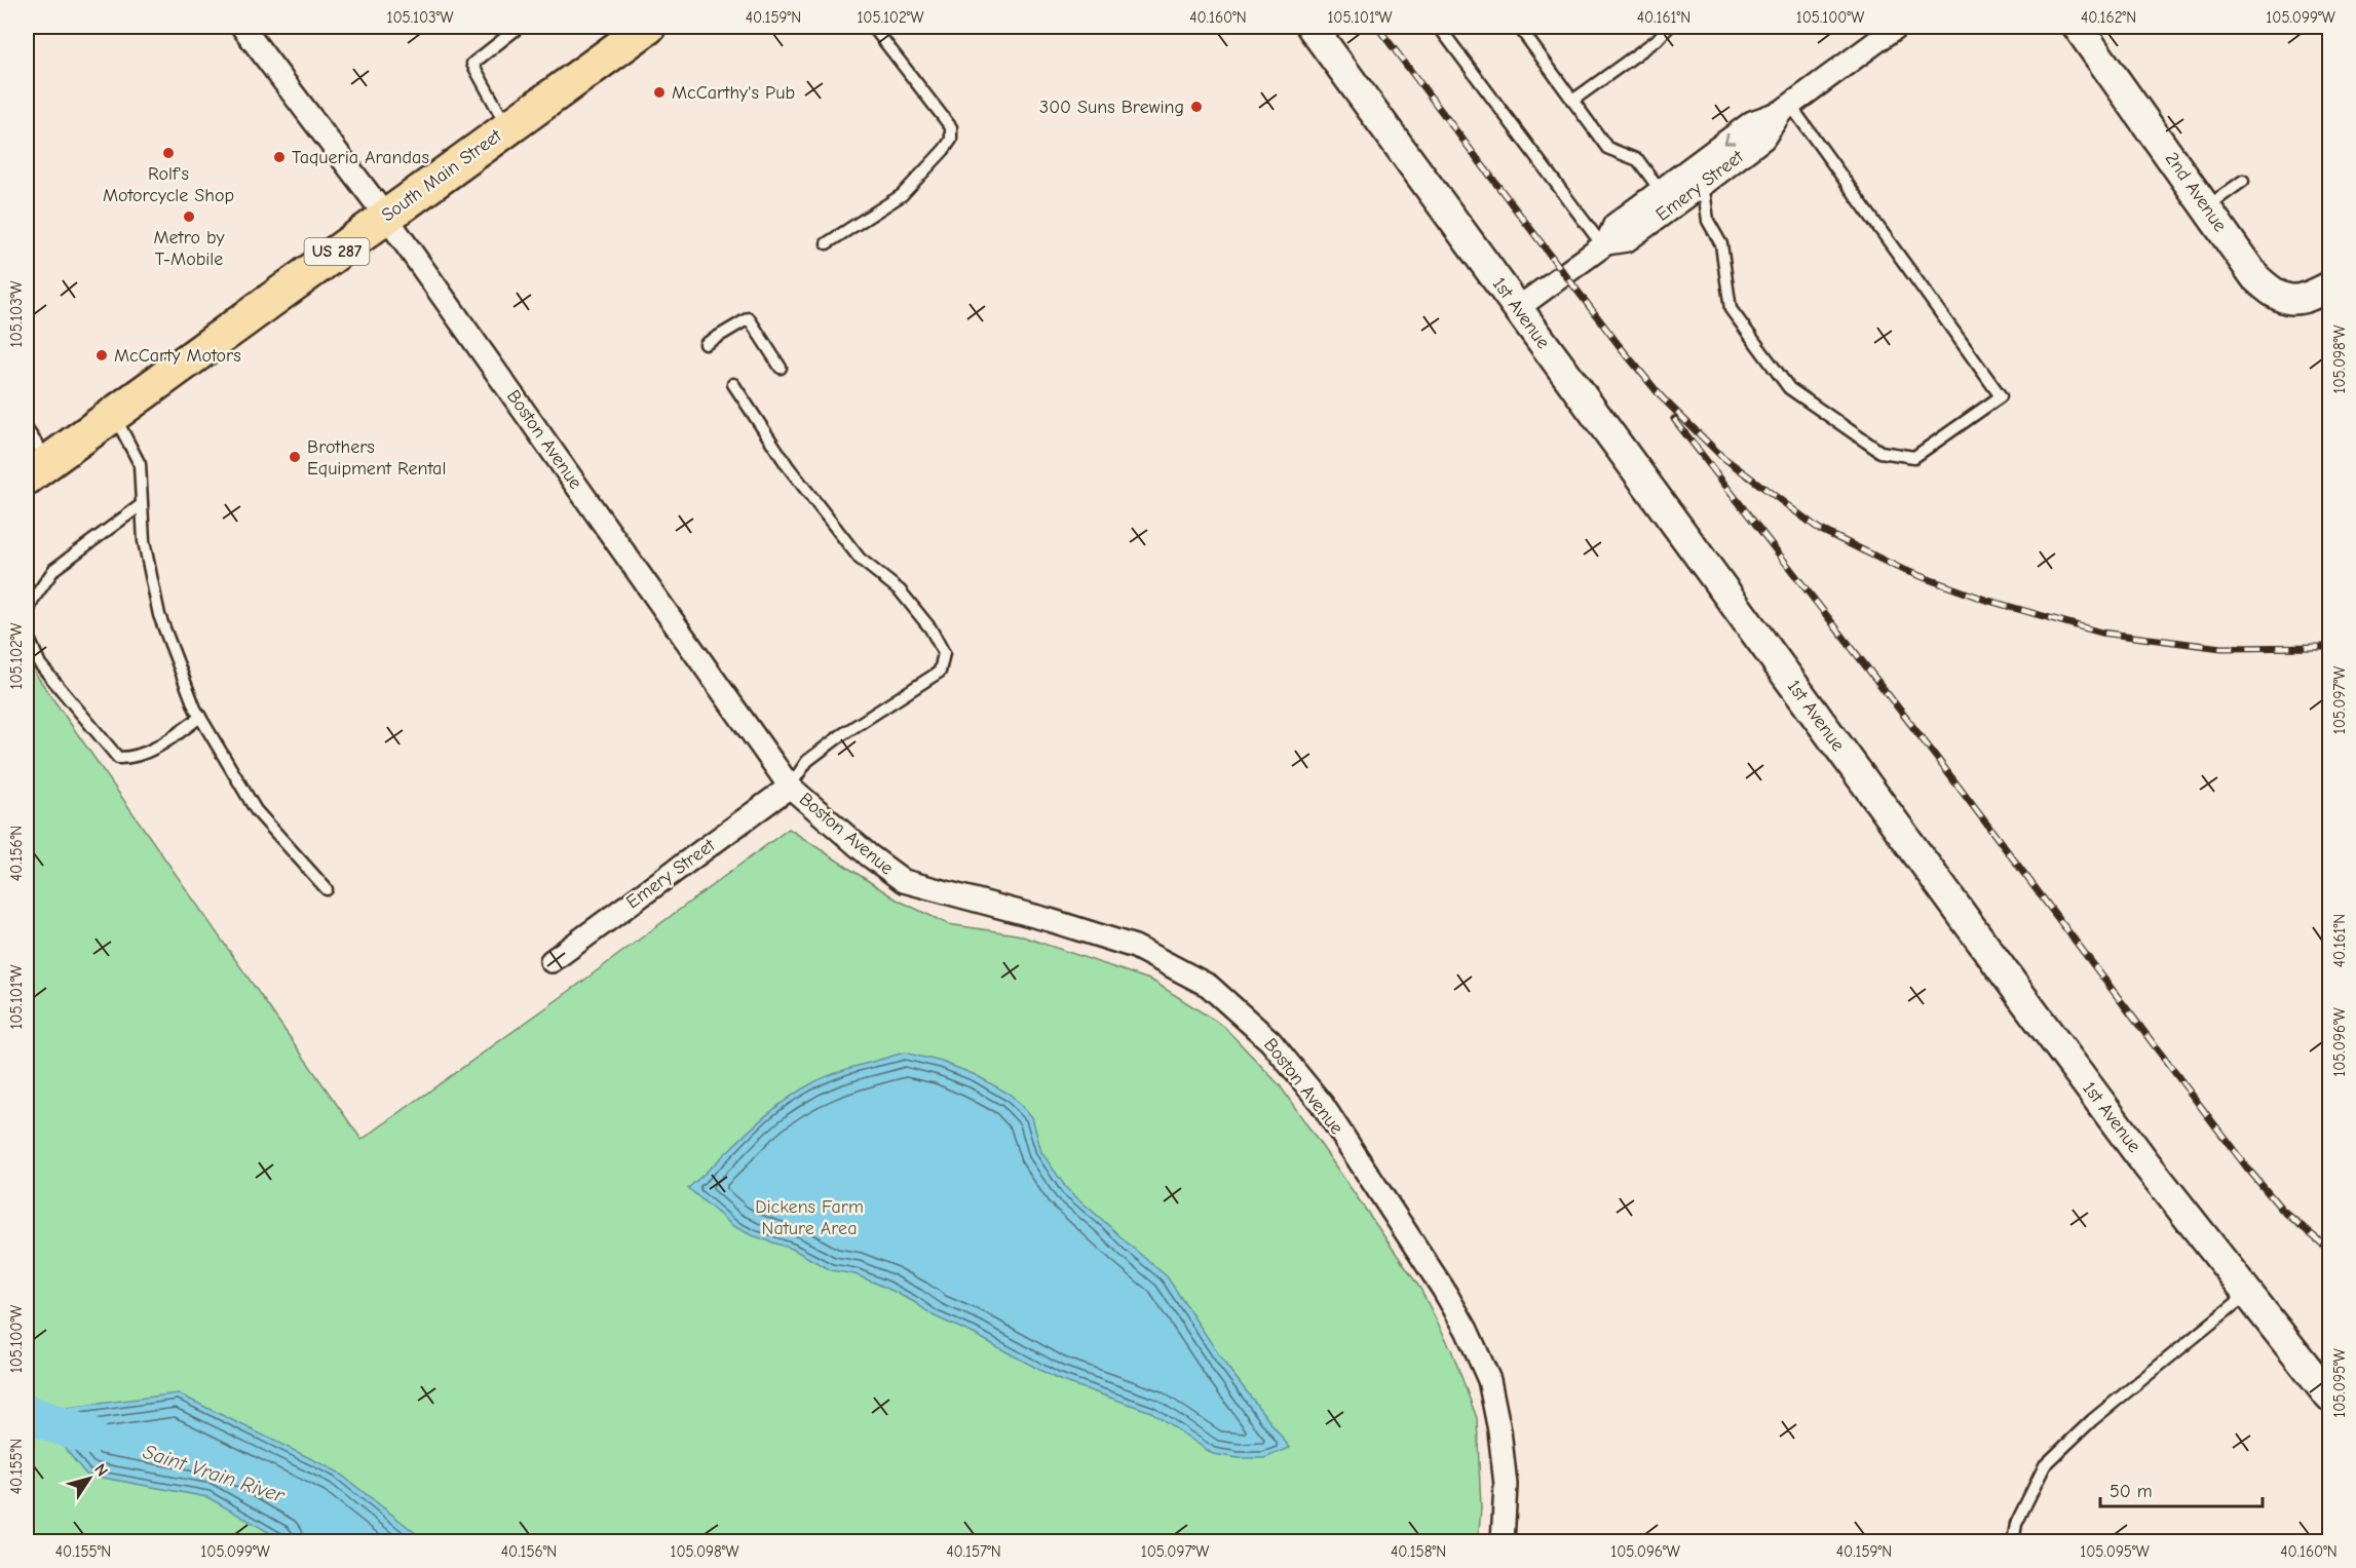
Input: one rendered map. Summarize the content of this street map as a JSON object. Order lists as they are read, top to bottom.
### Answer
{
  "streets": {
    "highway": ["South Main Street", "US 287"],
    "street": [
      "Emery Street",
      "2nd Avenue",
      "1st Avenue",
      "Boston Avenue"
    ]
  },
  "crossings": [
    ["South Main Street", "Boston Avenue"],
    ["Emery Street", "1st Avenue"],
    ["Emery Street", "Boston Avenue"]
  ],
  "water": ["Saint Vrain River"],
  "parks": ["Dickens Farm Nature Area"],
  "places": [
    "McCarthy's Pub",
    "300 Suns Brewing",
    "Rolf's Motorcycle Shop",
    "Taqueria Arandas",
    "Metro by T-Mobile",
    "McCarty Motors",
    "Brothers Equipment Rental"
  ],
  "scale_bar": "50 m",
  "north": "top right",
  "coordinates": [
    "105.103°W",
    "40.159°N",
    "105.102°W",
    "40.160°N",
    "105.101°W",
    "40.161°N",
    "105.100°W",
    "40.162°N",
    "105.099°W",
    "105.098°W",
    "105.097°W",
    "40.156°N",
    "105.096°W",
    "105.095°W",
    "40.155°N",
    "40.157°N",
    "40.158°N"
  ]
}
